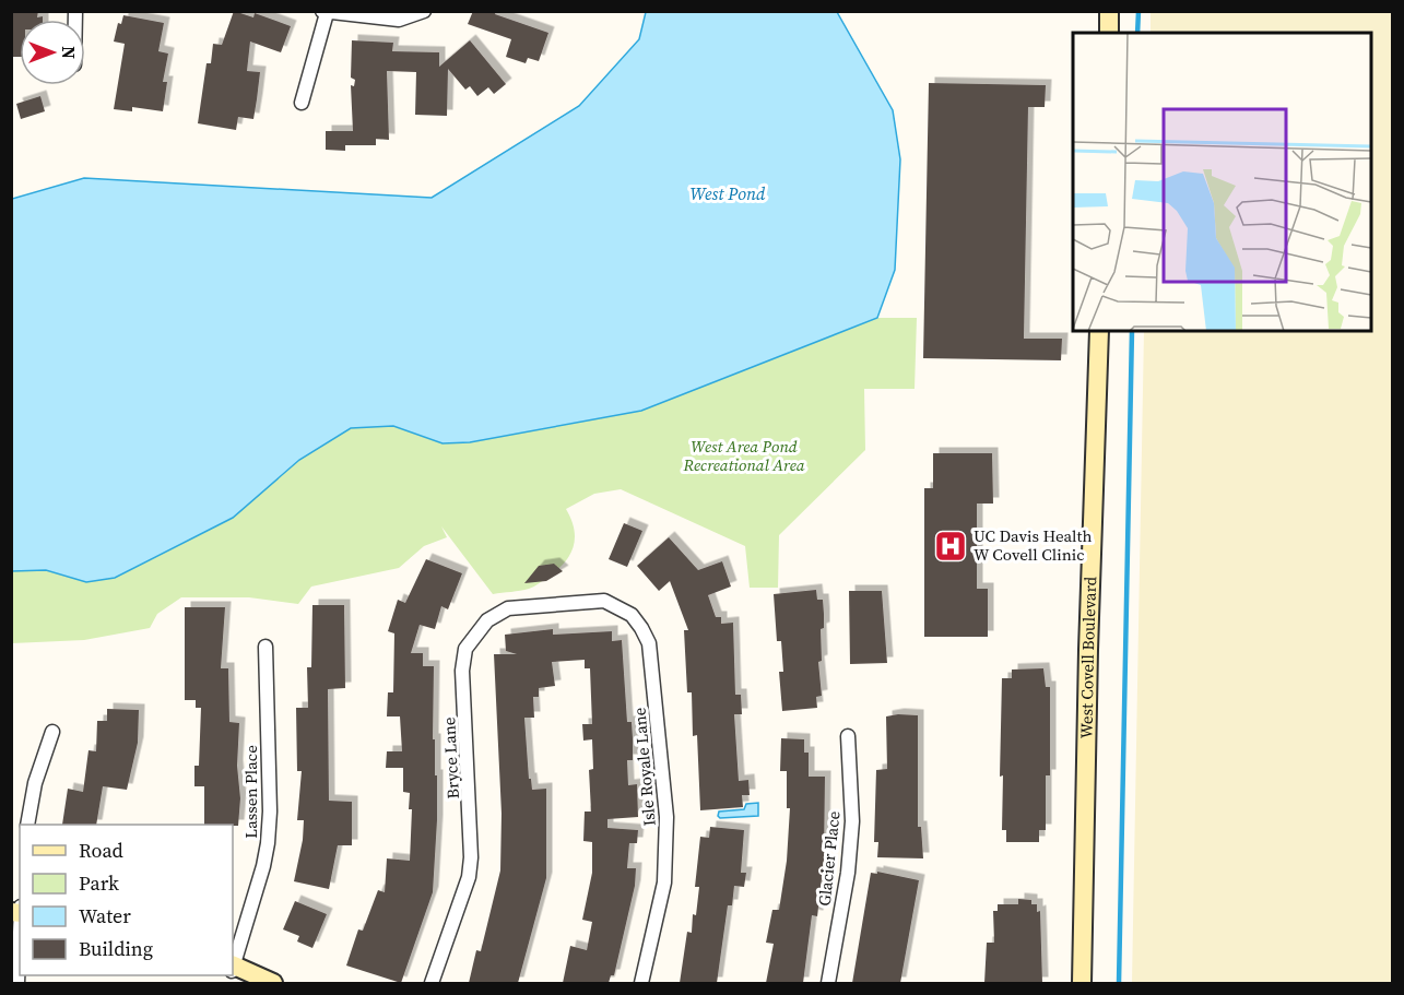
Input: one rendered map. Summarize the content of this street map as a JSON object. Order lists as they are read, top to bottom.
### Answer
{
  "streets": {
    "main road": ["West Covell Boulevard"],
    "street": [
      "Bryce Lane",
      "Isle Royale Lane",
      "Lassen Place",
      "Glacier Place"
    ]
  },
  "crossings": [
    ["Bryce Lane", "Isle Royale Lane"]
  ],
  "water": ["West Pond"],
  "parks": ["West Area Pond Recreational Area"],
  "places": {
    "hospital": ["UC Davis Health W Covell Clinic"]
  },
  "legend": [
    "Road",
    "Park",
    "Water",
    "Building"
  ],
  "north": "right"
}
